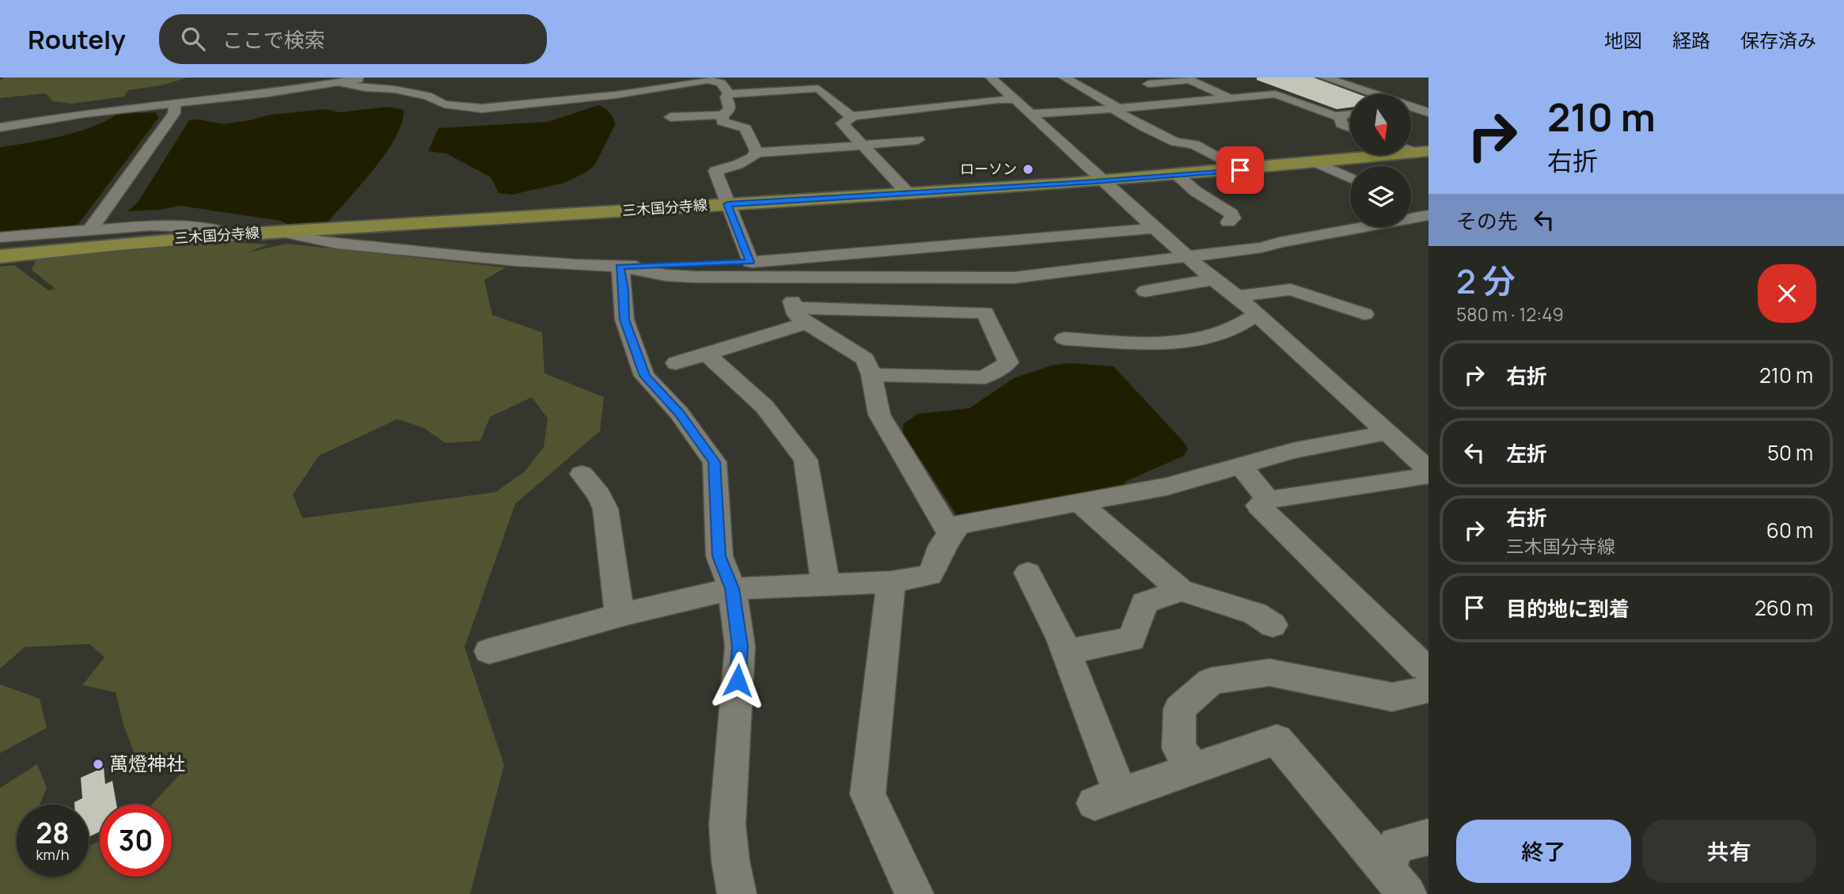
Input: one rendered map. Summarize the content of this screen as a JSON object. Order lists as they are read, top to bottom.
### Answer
{
  "streets": {
    "main road": ["三木国分寺線"]
  },
  "places": ["ローソン", "萬燈神社"],
  "north": "bottom",
  "page": {
    "header": "Routely",
    "search": "ここで検索",
    "nav": ["地図", "経路", "保存済み"],
    "turn": ["210 m", "右折"],
    "then": "その先",
    "heading": ["2 分", "580 m · 12:49"],
    "list": [
      {
        "name": "右折",
        "value": "210 m"
      },
      {
        "name": "左折",
        "value": "50 m"
      },
      {
        "name": "右折",
        "note": "三木国分寺線",
        "value": "60 m"
      },
      {
        "name": "目的地に到着",
        "value": "260 m"
      }
    ],
    "speed": "28 km/h",
    "limit": "30",
    "buttons": ["終了", "共有"]
  }
}
